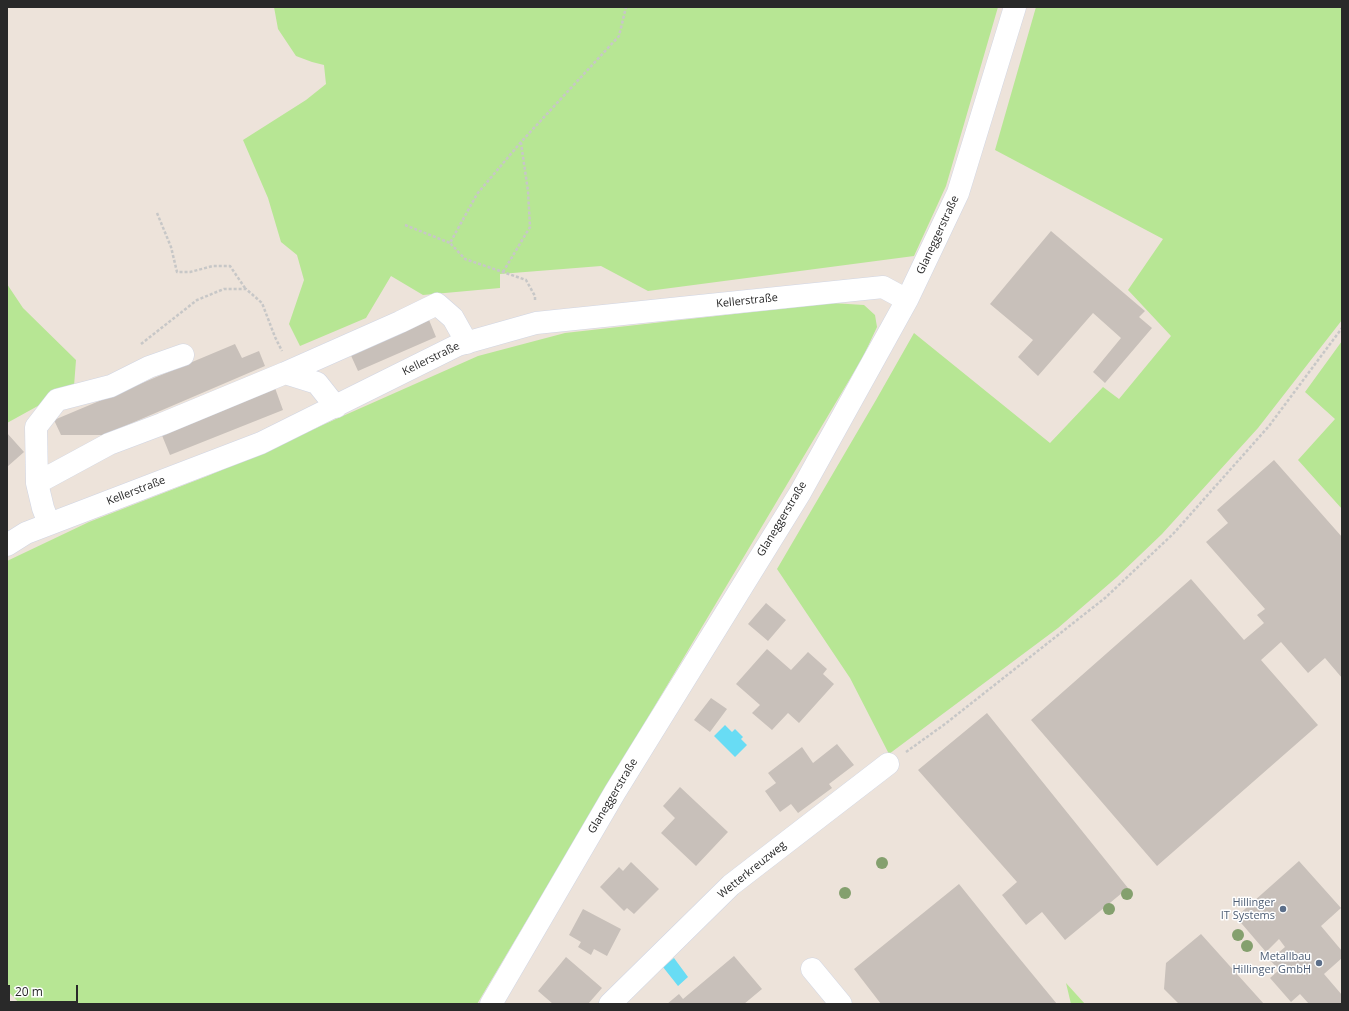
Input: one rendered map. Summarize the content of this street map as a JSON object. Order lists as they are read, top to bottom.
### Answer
{
  "streets": {
    "street": ["Glaneggerstraße", "Kellerstraße", "Wetterkreuzweg"]
  },
  "crossings": [
    ["Glaneggerstraße", "Kellerstraße"]
  ],
  "places": ["Hillinger IT Systems", "Metallbau Hillinger GmbH"],
  "scale_bar": "20 m"
}
